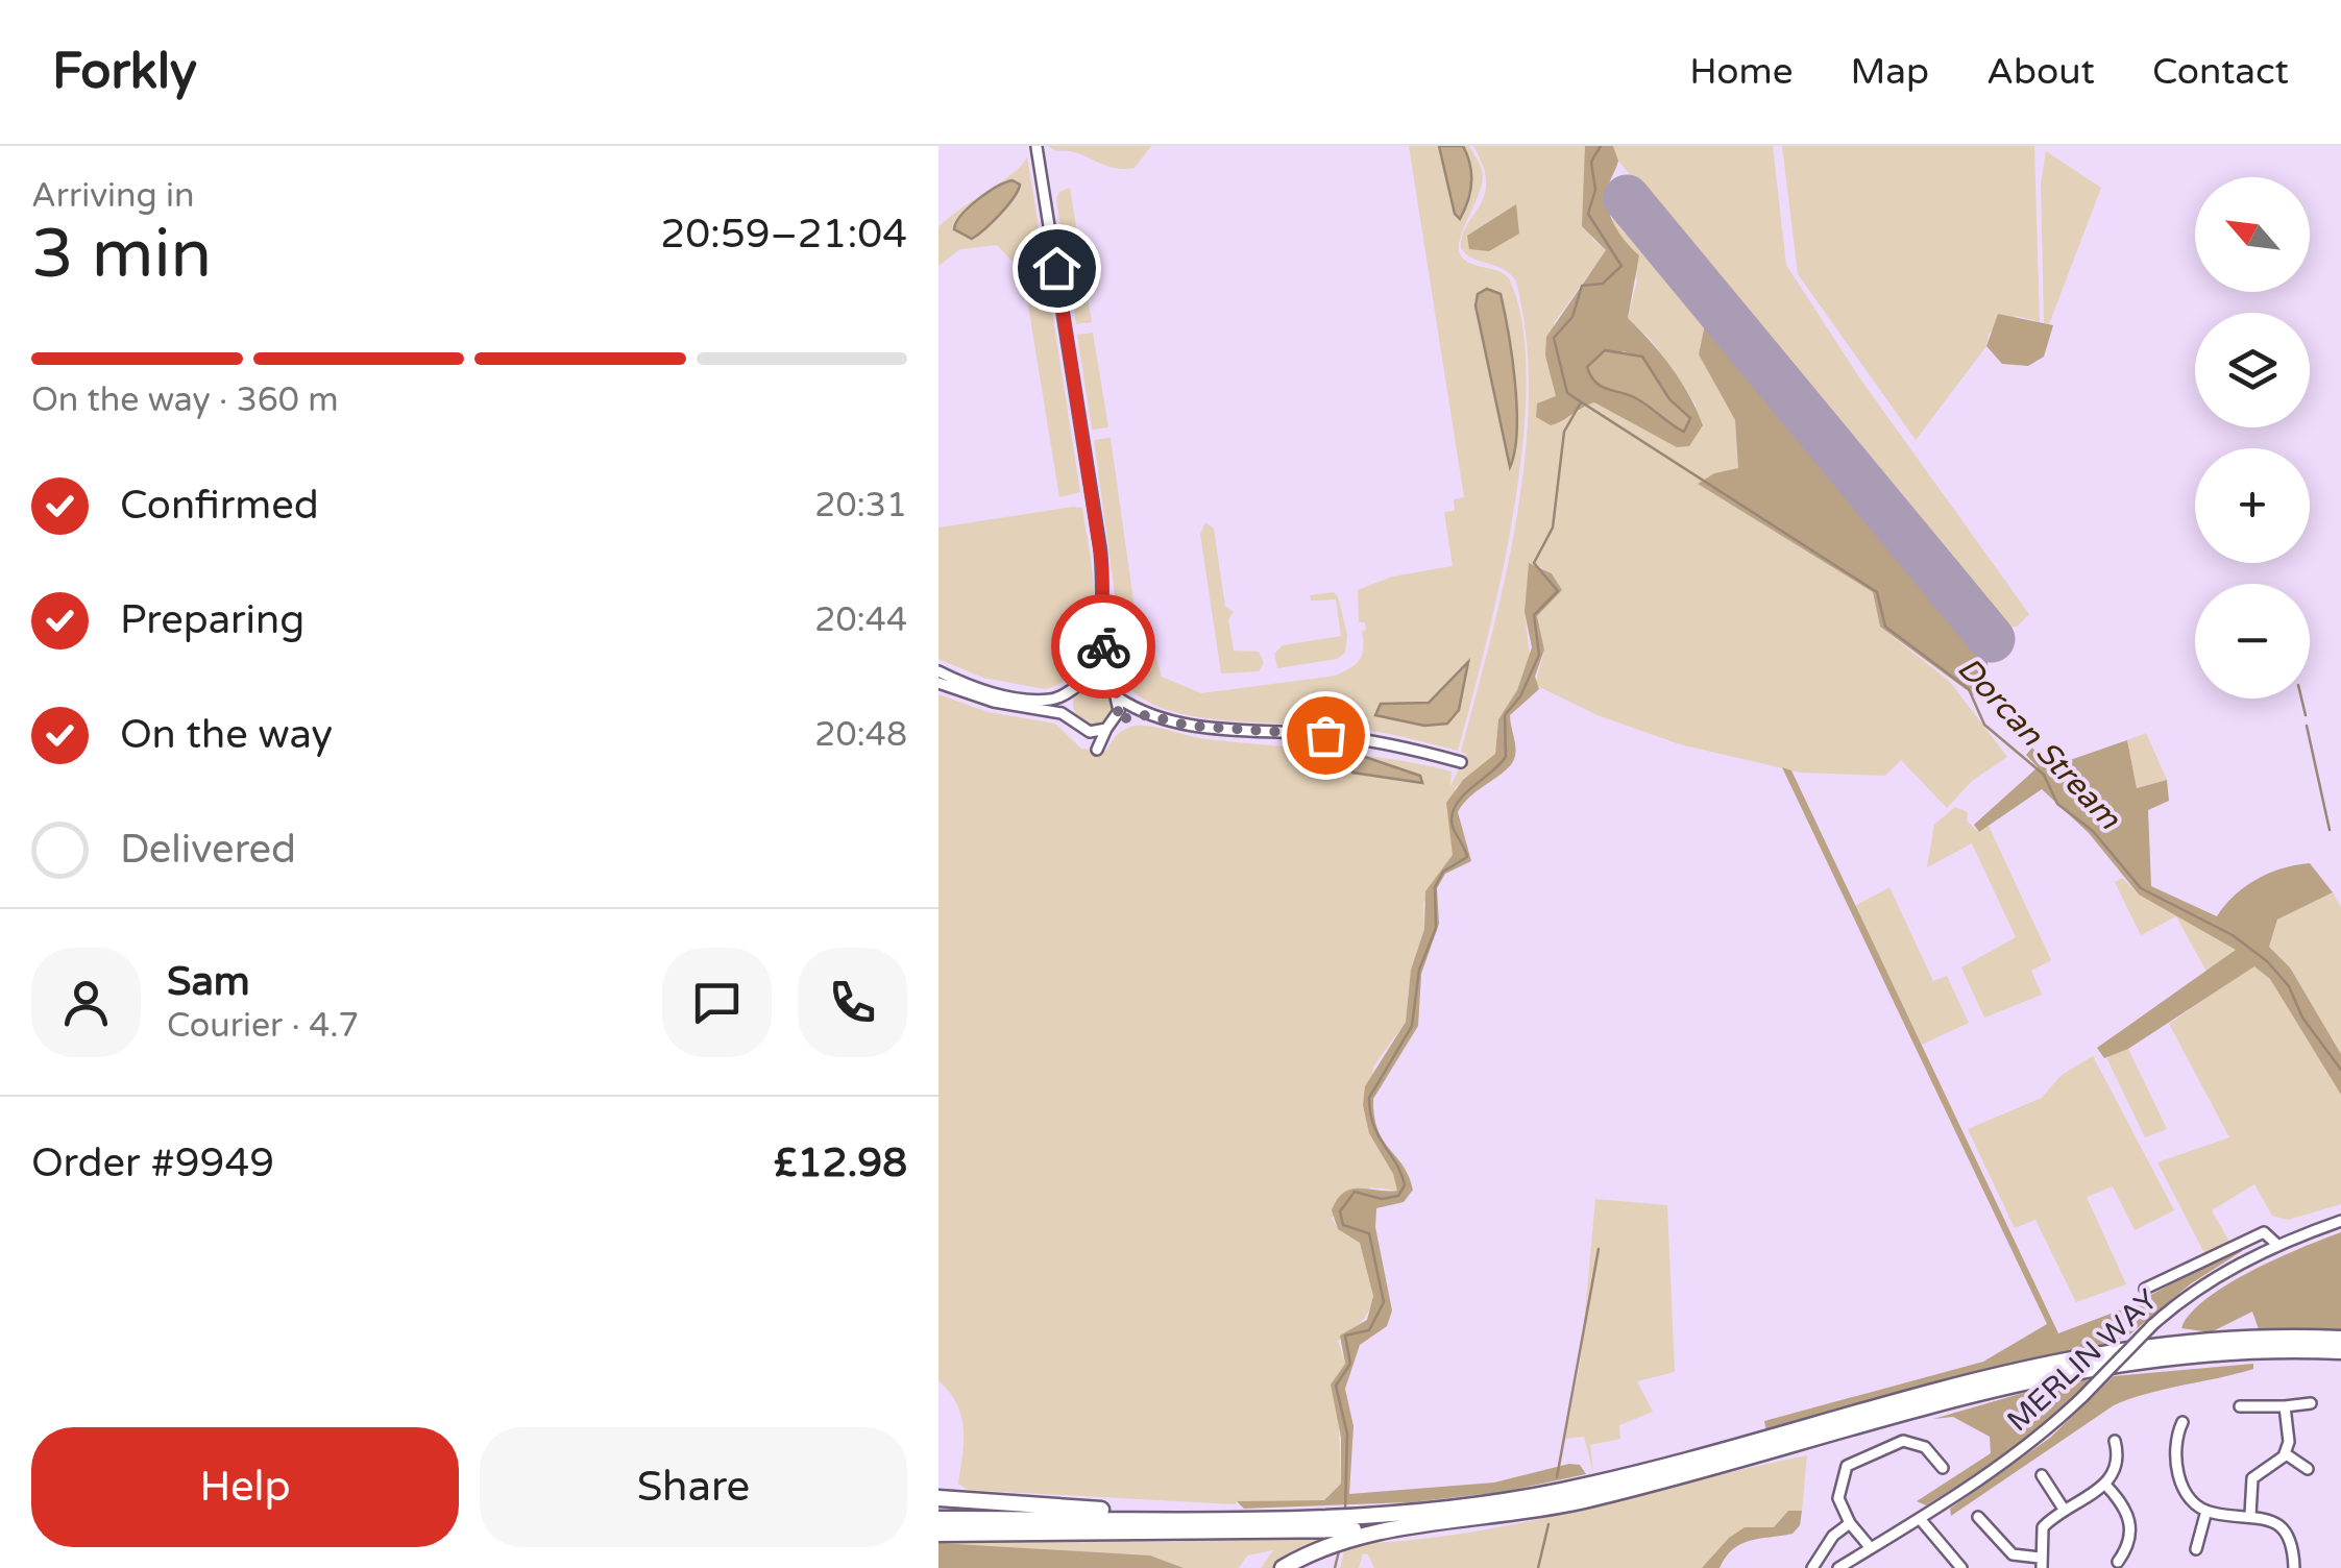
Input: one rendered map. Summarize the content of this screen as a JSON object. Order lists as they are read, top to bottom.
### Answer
{
  "streets": {
    "street": ["MERLIN WAY"]
  },
  "water": ["Dorcan Stream"],
  "north": "top left",
  "page": {
    "header": "Forkly",
    "nav": [
      "Home",
      "Map",
      "About",
      "Contact"
    ],
    "heading": ["3 min", "Arriving in", "20:59–21:04"],
    "panel": [
      "Sam",
      "Courier · 4.7",
      "Order #9949",
      "£12.98"
    ],
    "map_buttons": ["+", "−"],
    "bar": "On the way · 360 m",
    "list": [
      ["Confirmed", "20:31"],
      ["Preparing", "20:44"],
      ["On the way", "20:48"],
      "Delivered"
    ],
    "buttons": ["Help", "Share"]
  }
}
